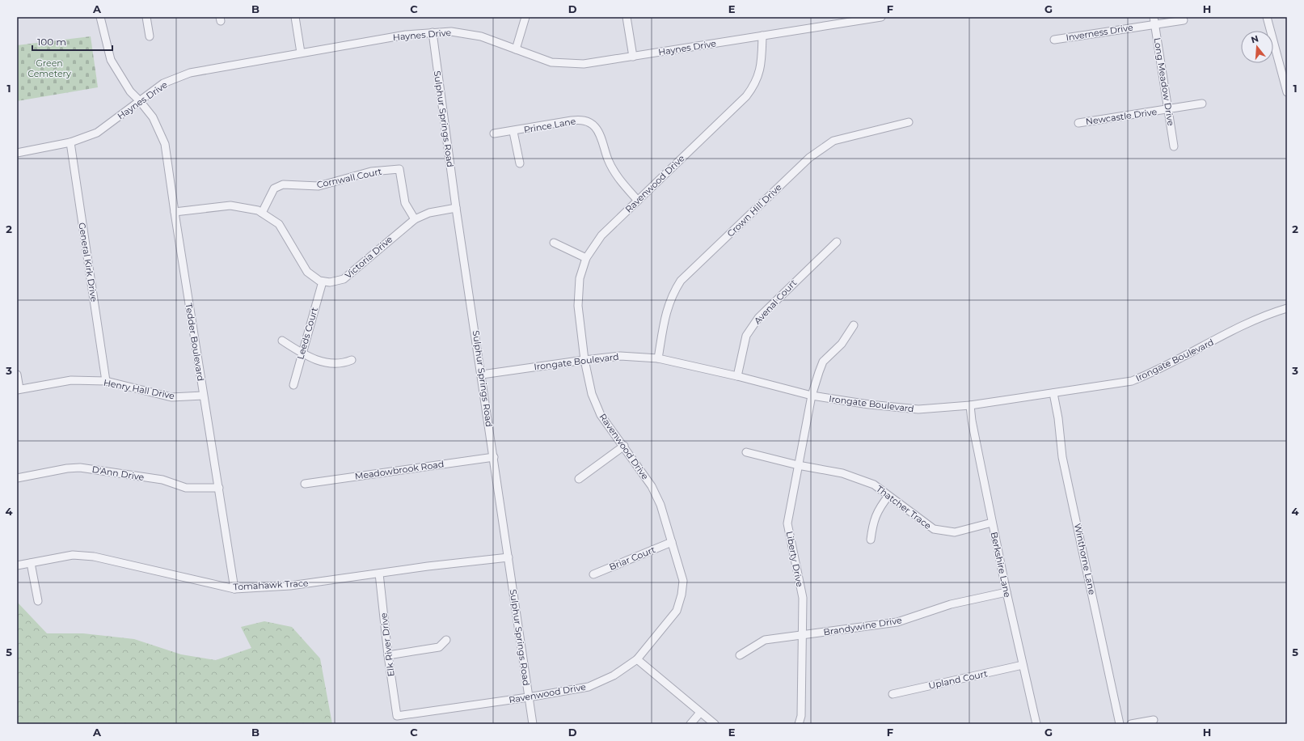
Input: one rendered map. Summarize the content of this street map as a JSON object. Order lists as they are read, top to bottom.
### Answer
{
  "streets": {
    "street": [
      "Inverness Drive",
      "Haynes Drive",
      "Long Meadow Drive",
      "Newcastle Drive",
      "Sulphur Springs Road",
      "Prince Lane",
      "Cornwall Court",
      "Ravenwood Drive",
      "Crown Hill Drive",
      "Victoria Drive",
      "General Kirk Drive",
      "Avenal Court",
      "Leeds Court",
      "Tedder Boulevard",
      "Irongate Boulevard",
      "Henry Hall Drive",
      "Meadowbrook Road",
      "D'Ann Drive",
      "Thatcher Trace",
      "Briar Court",
      "Liberty Drive",
      "Winthorne Lane",
      "Berkshire Lane",
      "Tomahawk Trace",
      "Brandywine Drive",
      "Elk River Drive",
      "Upland Court"
    ]
  },
  "crossings": [
    ["Inverness Drive", "Long Meadow Drive"],
    ["Haynes Drive", "Sulphur Springs Road"],
    ["Haynes Drive", "Ravenwood Drive"],
    ["Haynes Drive", "General Kirk Drive"],
    ["Haynes Drive", "Tedder Boulevard"],
    ["Long Meadow Drive", "Newcastle Drive"],
    ["Sulphur Springs Road", "Ravenwood Drive"],
    ["Sulphur Springs Road", "Victoria Drive"],
    ["Sulphur Springs Road", "Irongate Boulevard"],
    ["Sulphur Springs Road", "Meadowbrook Road"],
    ["Sulphur Springs Road", "Tomahawk Trace"],
    ["Prince Lane", "Ravenwood Drive"],
    ["Cornwall Court", "Victoria Drive"],
    ["Ravenwood Drive", "Irongate Boulevard"],
    ["Ravenwood Drive", "Briar Court"],
    ["Ravenwood Drive", "Elk River Drive"],
    ["Crown Hill Drive", "Irongate Boulevard"],
    ["Victoria Drive", "Leeds Court"],
    ["General Kirk Drive", "Henry Hall Drive"],
    ["Avenal Court", "Irongate Boulevard"],
    ["Tedder Boulevard", "Henry Hall Drive"],
    ["Tedder Boulevard", "D'Ann Drive"],
    ["Tedder Boulevard", "Tomahawk Trace"],
    ["Irongate Boulevard", "Liberty Drive"],
    ["Irongate Boulevard", "Winthorne Lane"],
    ["Irongate Boulevard", "Berkshire Lane"],
    ["Thatcher Trace", "Liberty Drive"],
    ["Thatcher Trace", "Berkshire Lane"],
    ["Liberty Drive", "Brandywine Drive"],
    ["Berkshire Lane", "Brandywine Drive"],
    ["Berkshire Lane", "Upland Court"],
    ["Tomahawk Trace", "Elk River Drive"]
  ],
  "parks": ["Green Cemetery"],
  "scale_bar": "100 m",
  "north": "top",
  "grid": {
    "columns": [
      "A",
      "B",
      "C",
      "D",
      "E",
      "F",
      "G",
      "H"
    ],
    "rows": [
      "1",
      "2",
      "3",
      "4",
      "5"
    ]
  }
}
